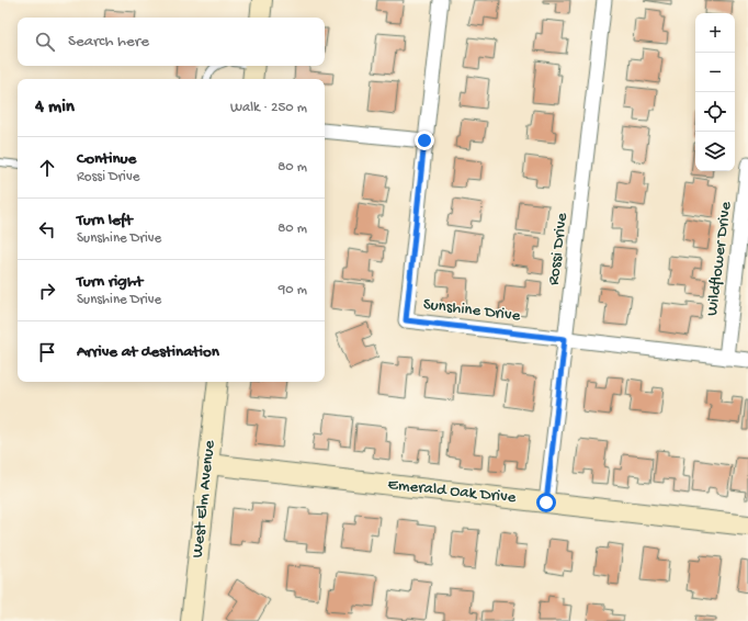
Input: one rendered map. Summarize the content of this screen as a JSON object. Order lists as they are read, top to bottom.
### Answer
{
  "streets": {
    "street": [
      "Rossi Drive",
      "Wildflower Drive",
      "Sunshine Drive",
      "Emerald Oak Drive",
      "West Elm Avenue"
    ]
  },
  "crossings": [
    ["Rossi Drive", "Sunshine Drive"],
    ["Rossi Drive", "Emerald Oak Drive"],
    ["Wildflower Drive", "Sunshine Drive"],
    ["Emerald Oak Drive", "West Elm Avenue"]
  ],
  "page": {
    "map_buttons": ["+", "−"],
    "search": "Search here",
    "heading": ["4 min", "Walk · 250 m"],
    "list": [
      ["Continue", "Rossi Drive", "80 m"],
      ["Turn left", "Sunshine Drive", "80 m"],
      ["Turn right", "Sunshine Drive", "90 m"],
      "Arrive at destination"
    ]
  }
}
